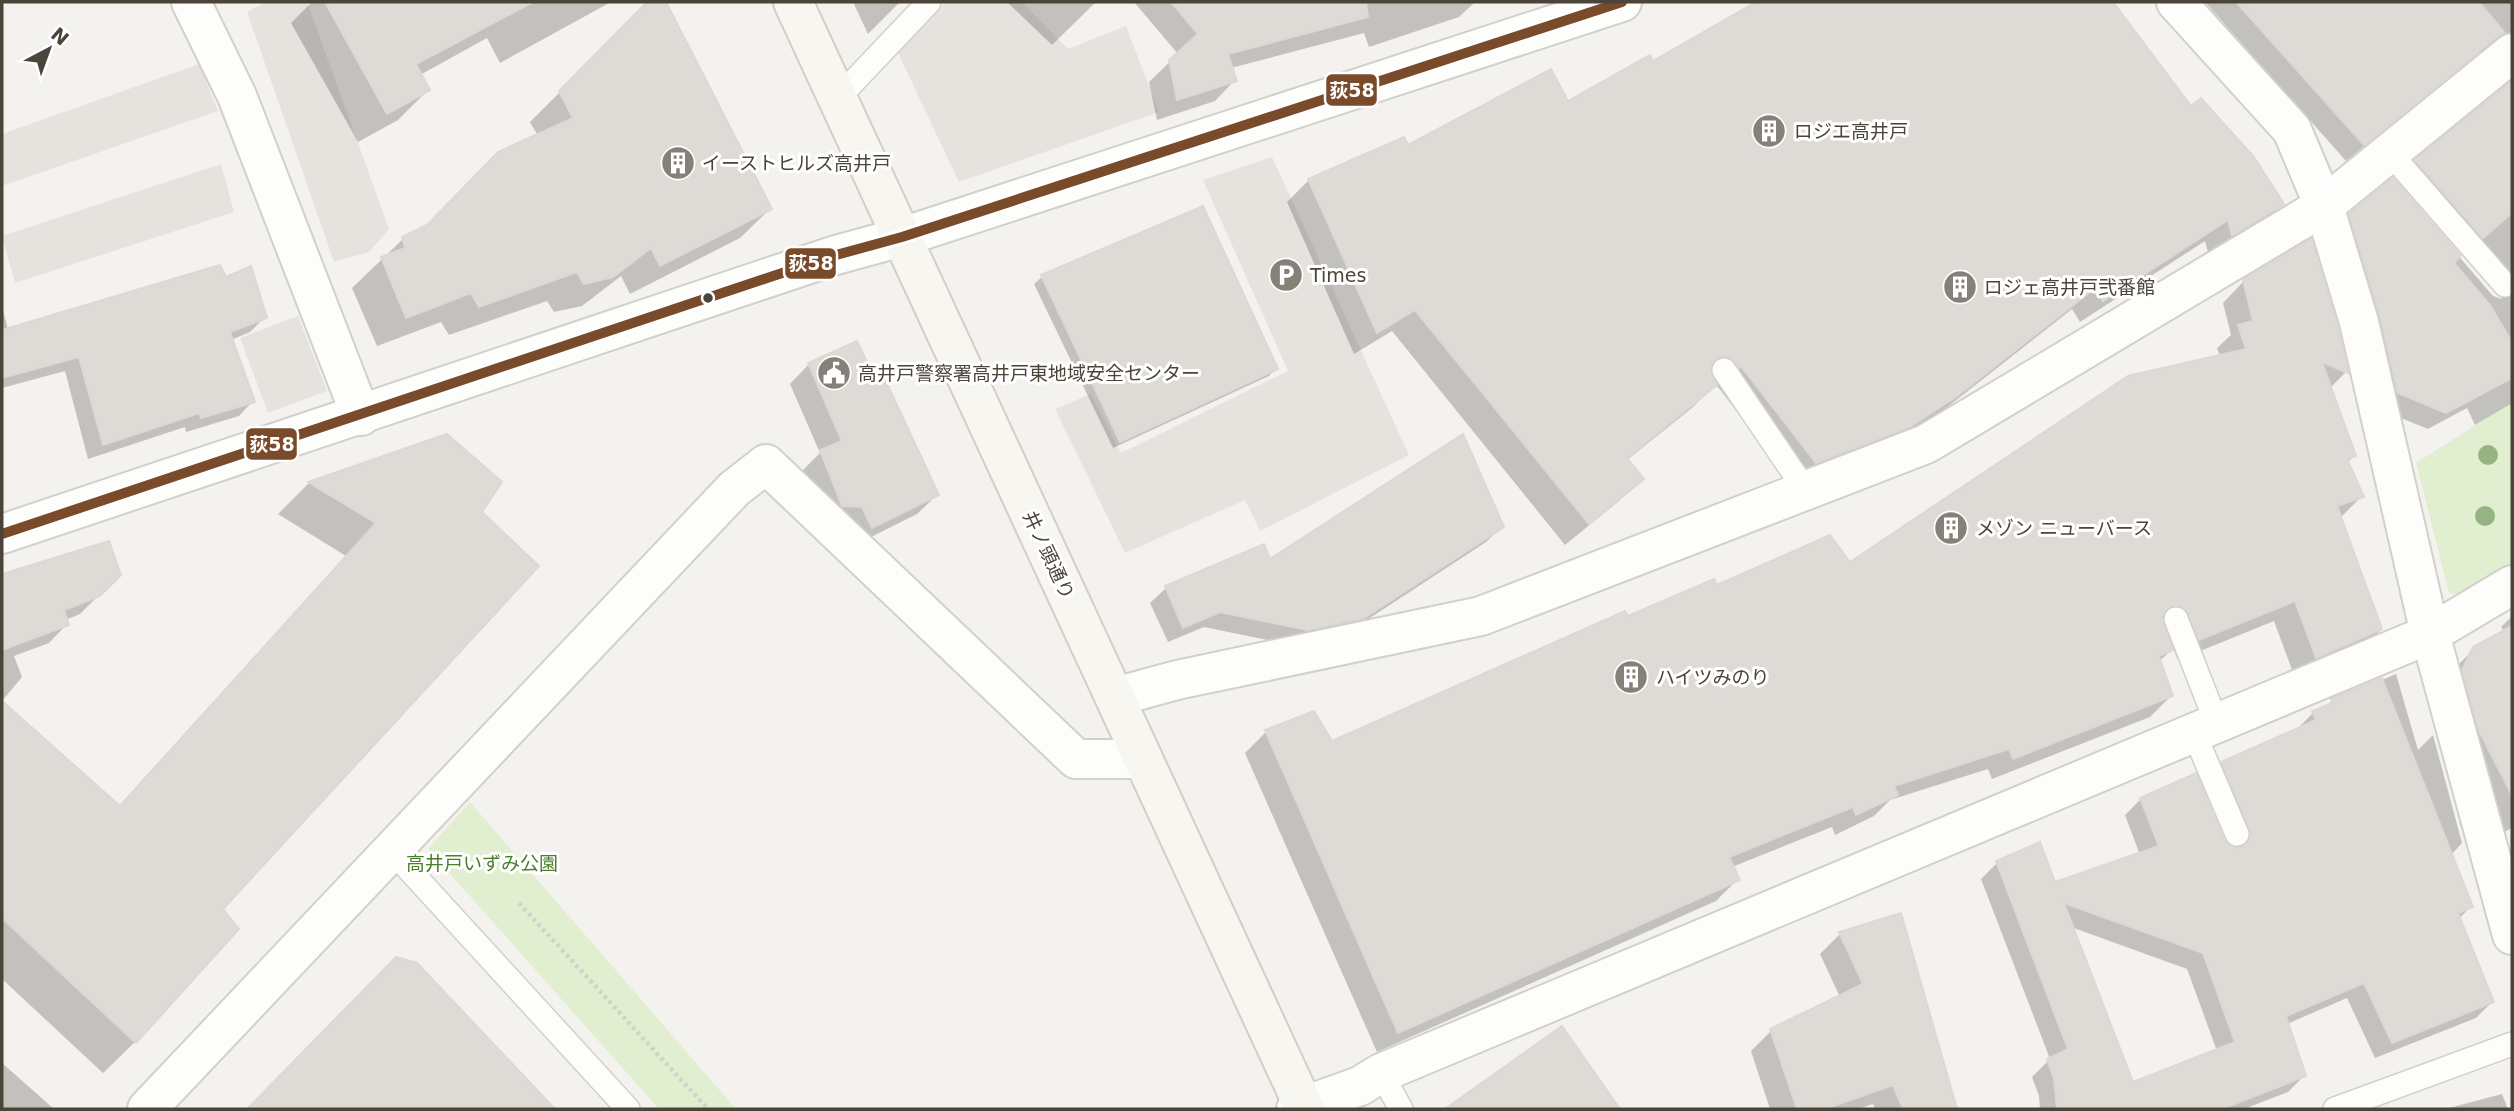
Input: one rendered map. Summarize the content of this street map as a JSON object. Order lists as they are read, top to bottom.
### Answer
{
  "streets": {
    "main road": ["井ノ頭通り"]
  },
  "parks": ["高井戸いずみ公園"],
  "places": {
    "building": [
      "ロジエ高井戸",
      "イーストヒルズ高井戸",
      "ロジェ高井戸弐番館",
      "メゾン ニューバース",
      "ハイツみのり"
    ],
    "parking": ["Times"],
    "public building": ["高井戸警察署高井戸東地域安全センター"]
  },
  "lines": ["transit line 荻58"],
  "north": "top right"
}
